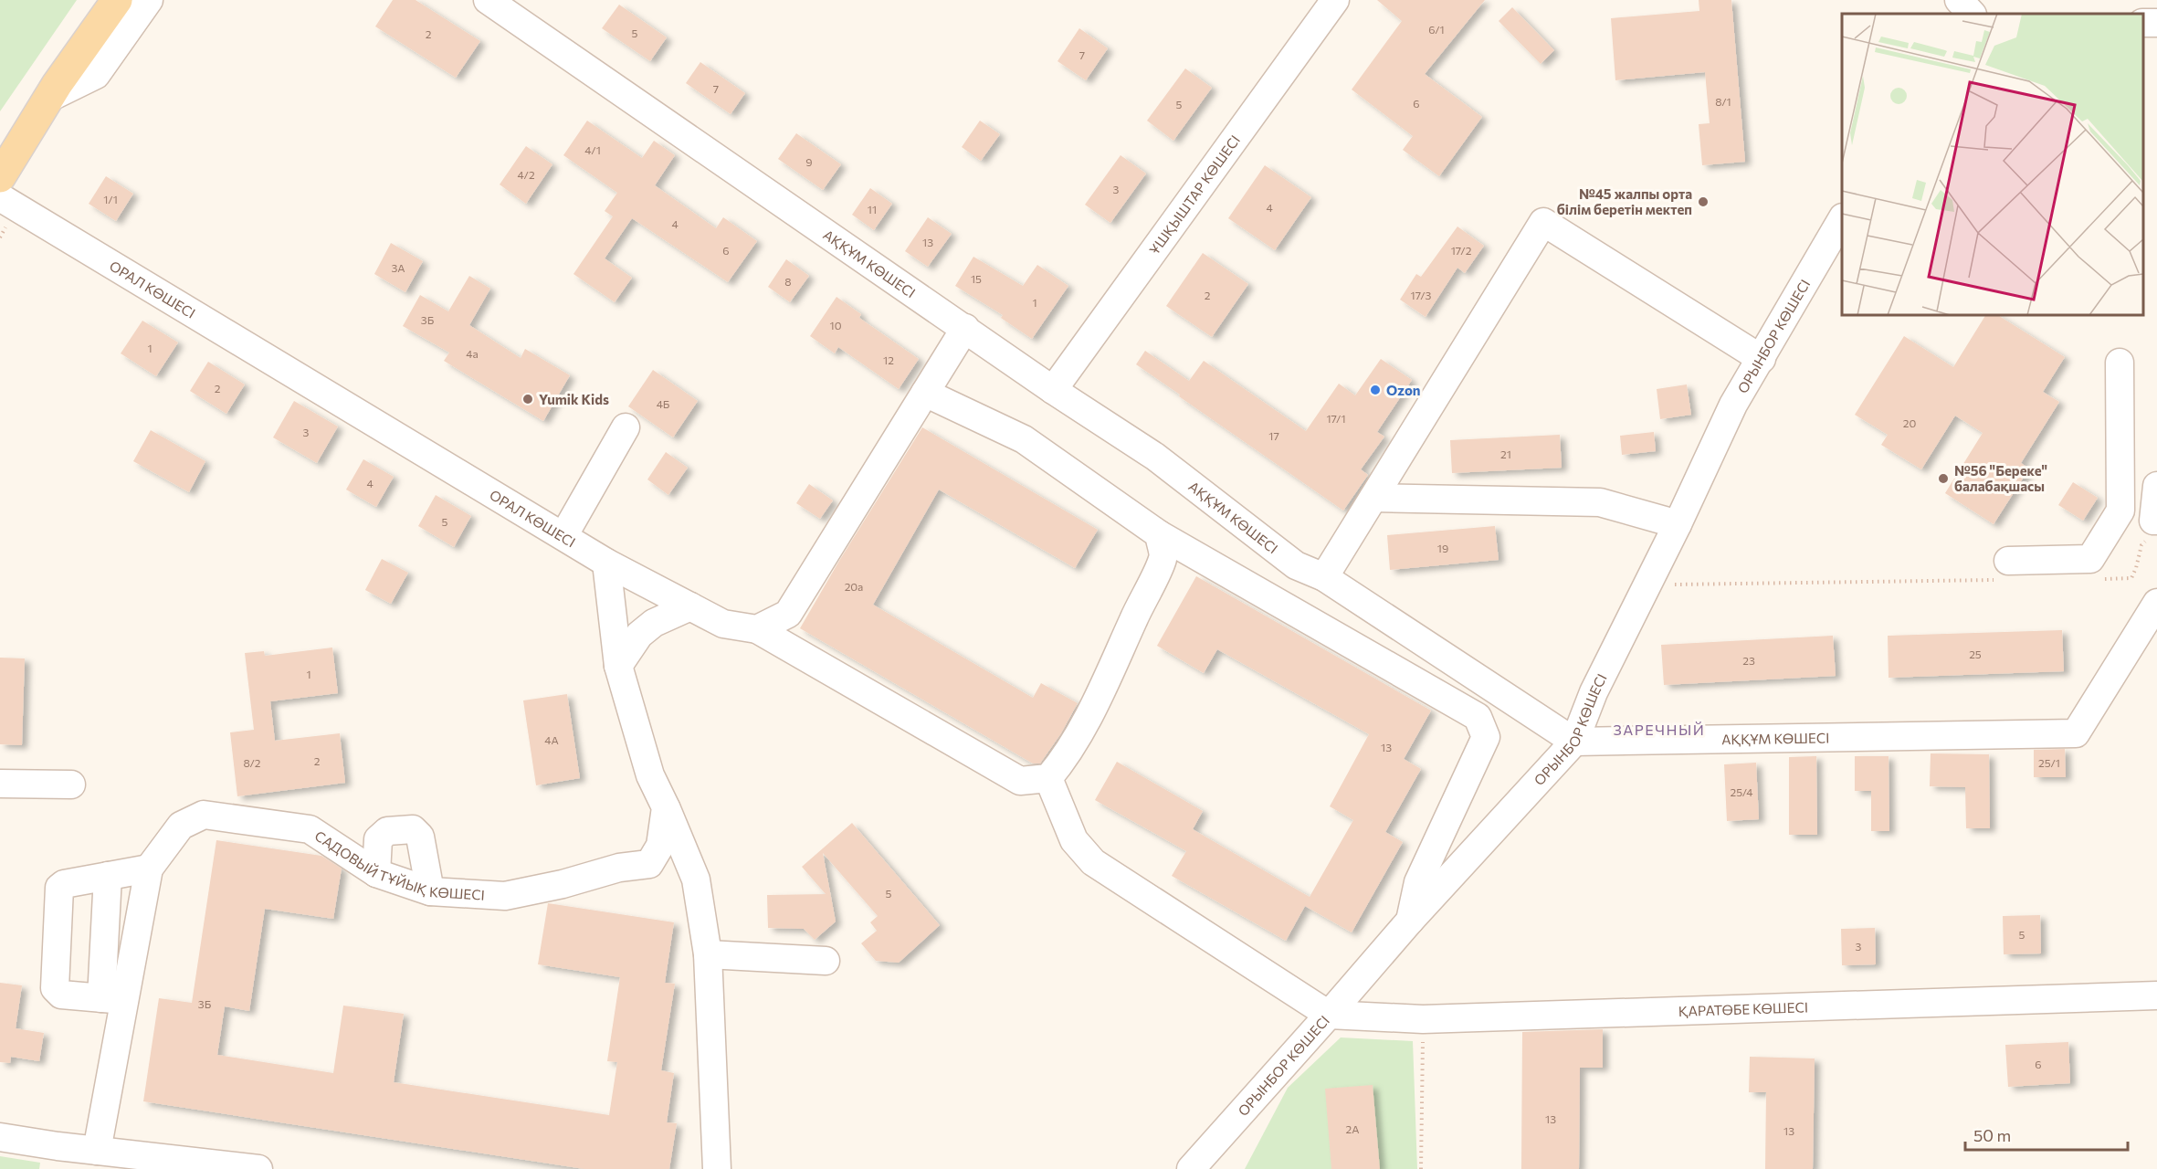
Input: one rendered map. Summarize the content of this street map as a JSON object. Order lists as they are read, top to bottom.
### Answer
{
  "streets": {
    "street": [
      "ҰШҚЫШТАР КӨШЕСІ",
      "АҚҚҰМ КӨШЕСІ",
      "ОРАЛ КӨШЕСІ",
      "ОРЫНБОР КӨШЕСІ",
      "САДОВЫЙ ТҰЙЫҚ КӨШЕСІ",
      "ҚАРАТӨБЕ КӨШЕСІ"
    ]
  },
  "crossings": [
    ["ҰШҚЫШТАР КӨШЕСІ", "АҚҚҰМ КӨШЕСІ"],
    ["АҚҚҰМ КӨШЕСІ", "ОРЫНБОР КӨШЕСІ"],
    ["ОРЫНБОР КӨШЕСІ", "ҚАРАТӨБЕ КӨШЕСІ"]
  ],
  "districts": ["ЗАРЕЧНЫЙ"],
  "places": [
    "№45 жалпы орта білім беретін мектеп",
    "Ozon",
    "Yumik Kids",
    "№56 \"Береке\" балабақшасы"
  ],
  "house_numbers": [
    "6/1",
    "5",
    "2",
    "7",
    "7",
    "8/1",
    "6",
    "5",
    "4/1",
    "9",
    "4/2",
    "3",
    "1/1",
    "4",
    "11",
    "4",
    "13",
    "6",
    "17/2",
    "3А",
    "15",
    "8",
    "2",
    "17/3",
    "1",
    "3Б",
    "10",
    "1",
    "4а",
    "12",
    "2",
    "4Б",
    "17/1",
    "20",
    "3",
    "17",
    "21",
    "4",
    "5",
    "19",
    "20а",
    "25",
    "23",
    "1",
    "4А",
    "13",
    "2",
    "8/2",
    "25/1",
    "25/4",
    "5",
    "5",
    "3",
    "3Б",
    "6",
    "13",
    "2А",
    "13"
  ],
  "scale_bar": "50 m"
}
